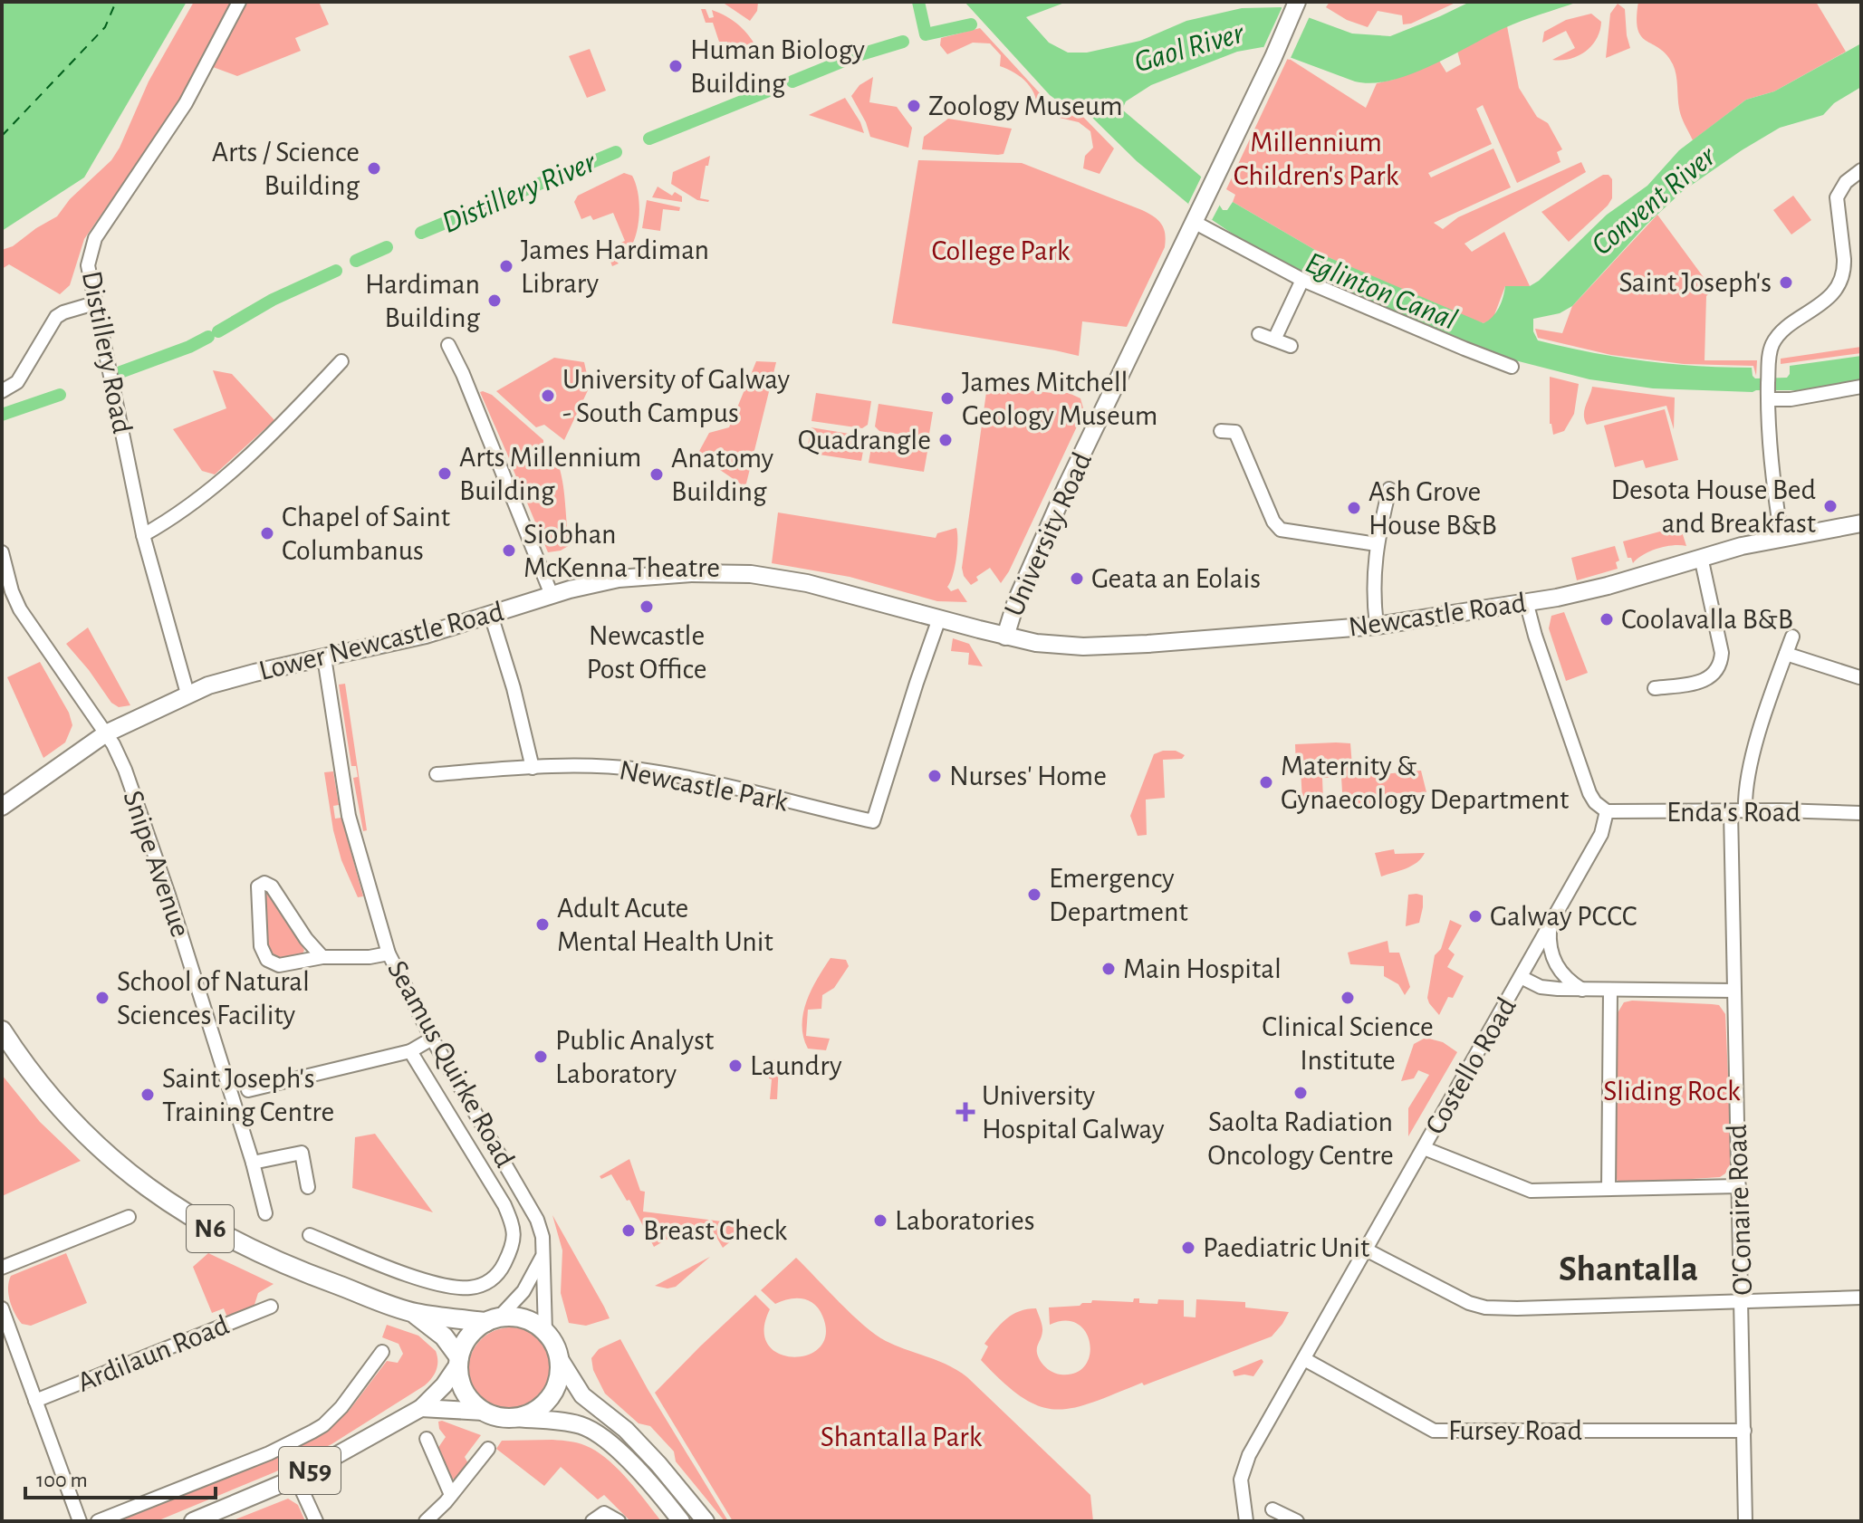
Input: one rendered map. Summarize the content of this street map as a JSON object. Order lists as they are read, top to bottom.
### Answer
{
  "streets": {
    "highway": ["N6"],
    "main road": [
      "University Road",
      "Newcastle Road",
      "Lower Newcastle Road",
      "N59"
    ],
    "street": [
      "Distillery Road",
      "Newcastle Park",
      "Enda's Road",
      "Snipe Avenue",
      "Seamus Quirke Road",
      "Costello Road",
      "O'Conaire Road",
      "Ardilaun Road",
      "Fursey Road"
    ]
  },
  "crossings": [
    ["Distillery Road", "Lower Newcastle Road"],
    ["University Road", "Newcastle Road"],
    ["University Road", "Lower Newcastle Road"],
    ["Newcastle Road", "Lower Newcastle Road"],
    ["Lower Newcastle Road", "Newcastle Park"],
    ["Lower Newcastle Road", "Snipe Avenue"],
    ["Lower Newcastle Road", "Seamus Quirke Road"],
    ["Enda's Road", "Costello Road"],
    ["Enda's Road", "O'Conaire Road"],
    ["Seamus Quirke Road", "N6"],
    ["Seamus Quirke Road", "N59"],
    ["Costello Road", "Fursey Road"],
    ["O'Conaire Road", "Fursey Road"],
    ["N6", "N59"]
  ],
  "districts": ["Shantalla"],
  "water": [
    "Gaol River",
    "Distillery River",
    "Convent River",
    "Eglinton Canal"
  ],
  "parks": [
    "Millennium Children's Park",
    "College Park",
    "Sliding Rock",
    "Shantalla Park"
  ],
  "places": {
    "other": [
      "Human Biology Building",
      "Zoology Museum",
      "Arts / Science Building",
      "James Hardiman Library",
      "Saint Joseph's",
      "Hardiman Building",
      "University of Galway - South Campus",
      "James Mitchell Geology Museum",
      "Quadrangle",
      "Arts Millennium Building",
      "Anatomy Building",
      "Desota House Bed and Breakfast",
      "Ash Grove House B&B",
      "Chapel of Saint Columbanus",
      "Siobhan McKenna Theatre",
      "Geata an Eolais",
      "Newcastle Post Office",
      "Coolavalla B&B",
      "Nurses' Home",
      "Maternity & Gynaecology Department",
      "Emergency Department",
      "Galway PCCC",
      "Adult Acute Mental Health Unit",
      "Main Hospital",
      "School of Natural Sciences Facility",
      "Clinical Science Institute",
      "Public Analyst Laboratory",
      "Laundry",
      "Saolta Radiation Oncology Centre",
      "Saint Joseph's Training Centre",
      "Laboratories",
      "Breast Check",
      "Paediatric Unit"
    ],
    "health": ["University Hospital Galway"]
  },
  "scale_bar": "100 m"
}
